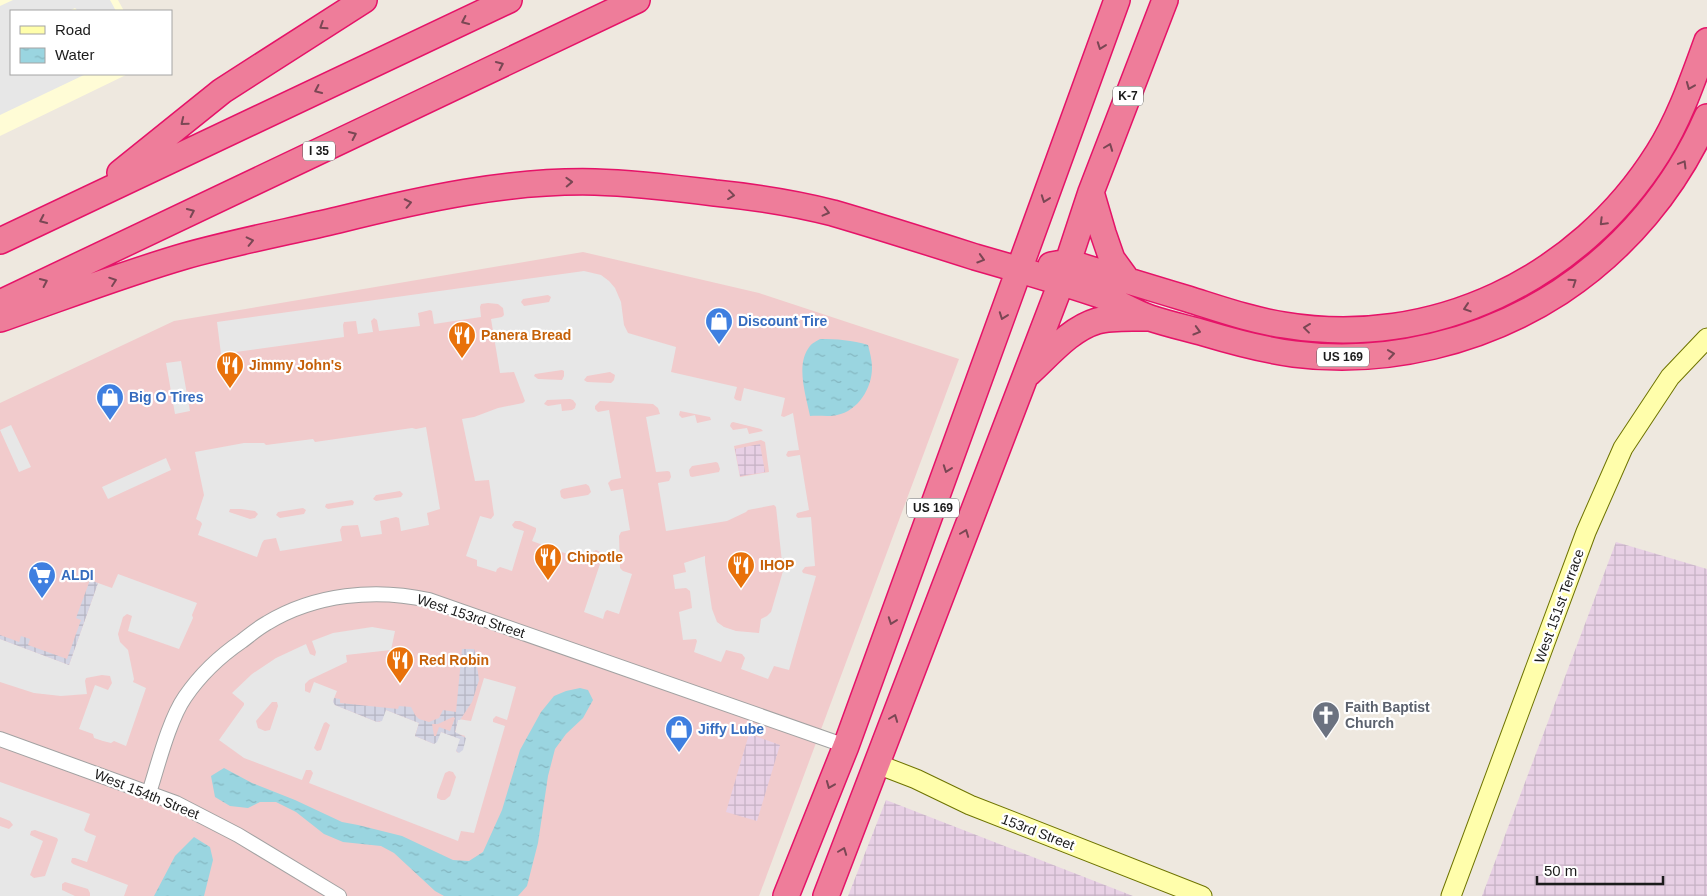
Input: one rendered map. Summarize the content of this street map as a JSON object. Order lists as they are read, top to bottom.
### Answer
{
  "streets": {
    "highway": ["K-7", "I 35", "US 169"],
    "street": [
      "West 151st Terrace",
      "West 153rd Street",
      "West 154th Street",
      "153rd Street"
    ]
  },
  "crossings": [
    ["K-7", "US 169"],
    ["US 169", "West 153rd Street"],
    ["US 169", "153rd Street"],
    ["West 153rd Street", "West 154th Street"]
  ],
  "places": {
    "shop": ["Discount Tire", "Big O Tires", "Jiffy Lube"],
    "restaurant": [
      "Panera Bread",
      "Jimmy John's",
      "Chipotle",
      "IHOP",
      "Red Robin"
    ],
    "supermarket": ["ALDI"],
    "church": ["Faith Baptist Church"]
  },
  "legend": ["Road", "Water"],
  "scale_bar": "50 m"
}
